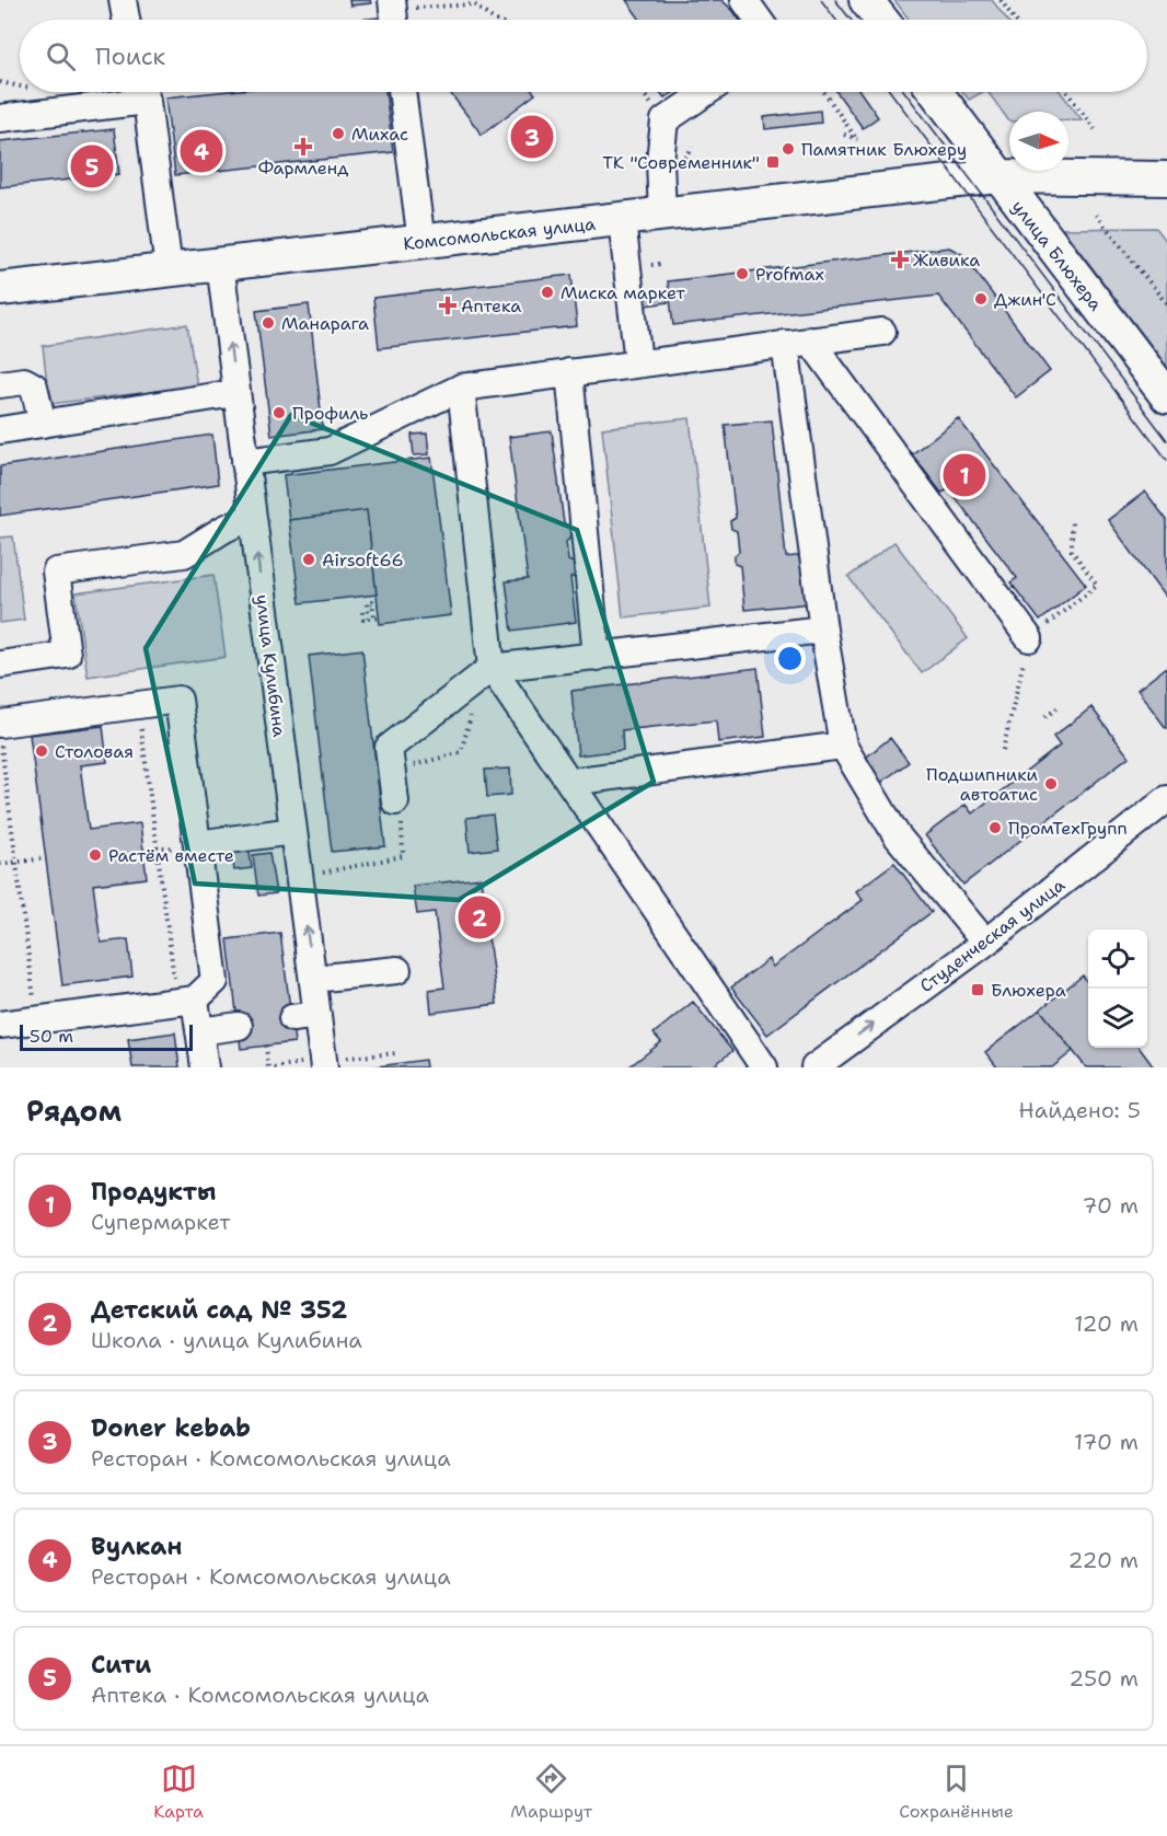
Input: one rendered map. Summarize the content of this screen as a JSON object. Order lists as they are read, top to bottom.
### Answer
{
  "streets": {
    "main road": ["Комсомольская улица", "улица Блюхера"],
    "street": ["улица Кулибина", "Студенческая улица"]
  },
  "crossings": [
    ["Комсомольская улица", "улица Блюхера"],
    ["Комсомольская улица", "улица Кулибина"]
  ],
  "one_way": ["Студенческая улица"],
  "places": {
    "other": [
      "Михас",
      "Памятник Блюхеру",
      "Profmax",
      "Миска маркет",
      "Джин'С",
      "Манарага",
      "Профиль",
      "Airsoft66",
      "Столовая",
      "Подшипники автоатис",
      "ПромТехГрупп",
      "Растём вместе"
    ],
    "health": ["Фармленд", "Живика", "Аптека"],
    "transit": ["ТК \"Современник\"", "Блюхера"]
  },
  "scale_bar": "50 m",
  "north": "right",
  "page": {
    "search": "Поиск",
    "pins": [
      "3",
      "4",
      "5",
      "1",
      "2"
    ],
    "scale": "50 m",
    "heading": ["Рядом", "Найдено: 5"],
    "list": [
      {
        "mark": "1",
        "name": "Продукты",
        "note": "Супермаркет",
        "value": "70 m"
      },
      {
        "mark": "2",
        "name": "Детский сад № 352",
        "note": "Школа · улица Кулибина",
        "value": "120 m"
      },
      {
        "mark": "3",
        "name": "Doner kebab",
        "note": "Ресторан · Комсомольская улица",
        "value": "170 m"
      },
      {
        "mark": "4",
        "name": "Вулкан",
        "note": "Ресторан · Комсомольская улица",
        "value": "220 m"
      },
      {
        "mark": "5",
        "name": "Сити",
        "note": "Аптека · Комсомольская улица",
        "value": "250 m"
      }
    ],
    "nav": ["Карта", "Маршрут", "Сохранённые"]
  }
}
